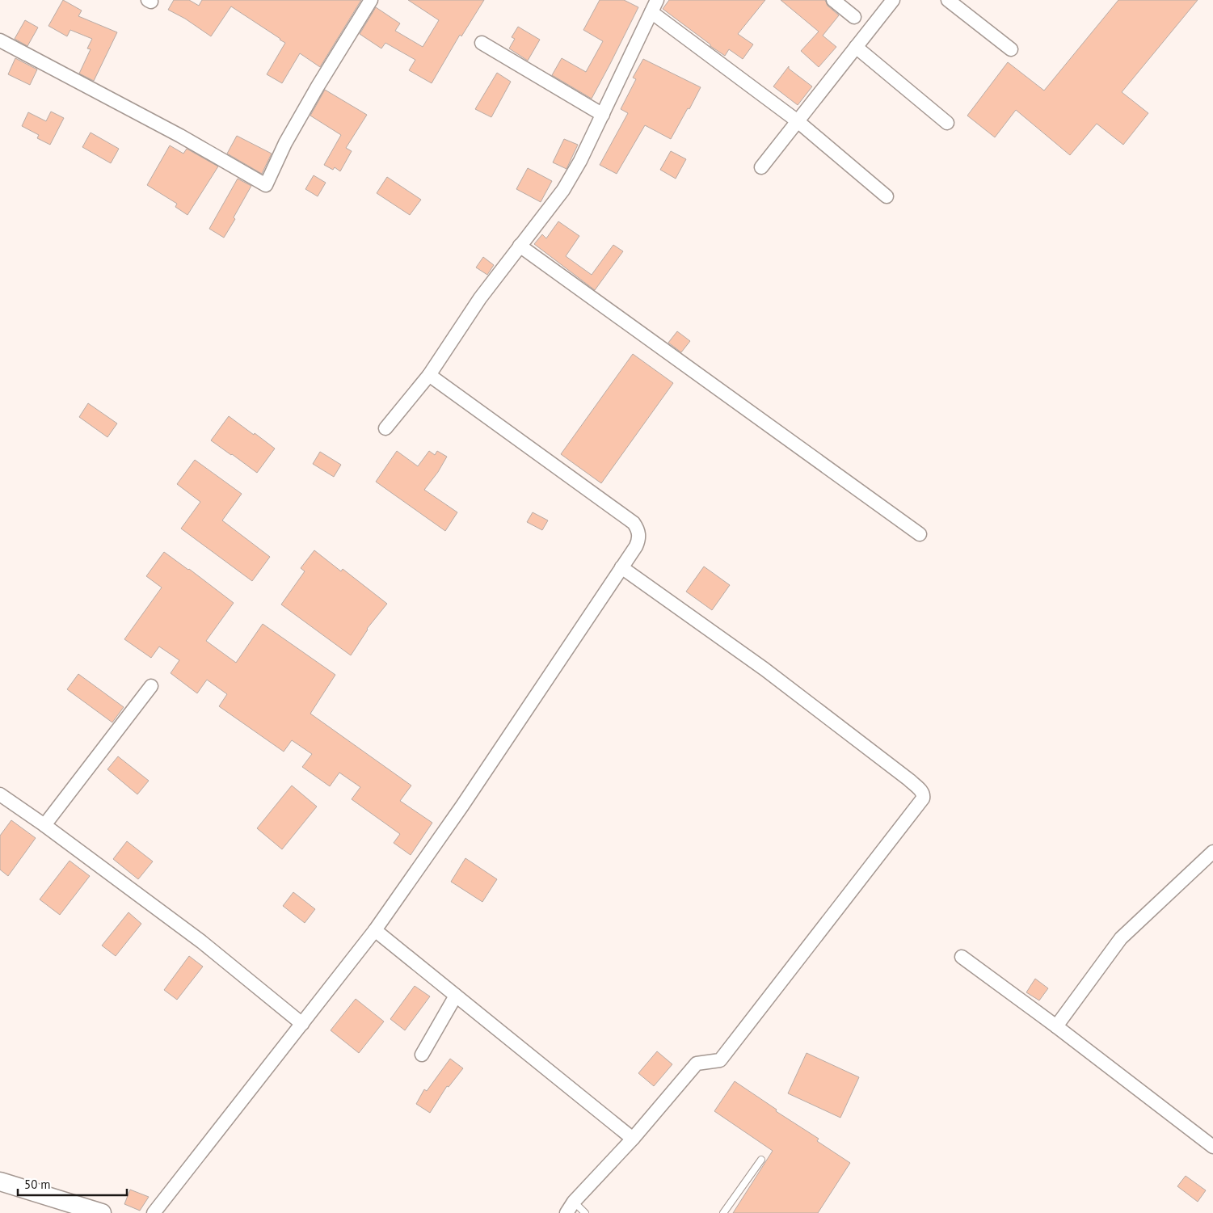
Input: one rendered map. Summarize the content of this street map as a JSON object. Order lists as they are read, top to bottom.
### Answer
{
  "scale_bar": "50 m"
}
